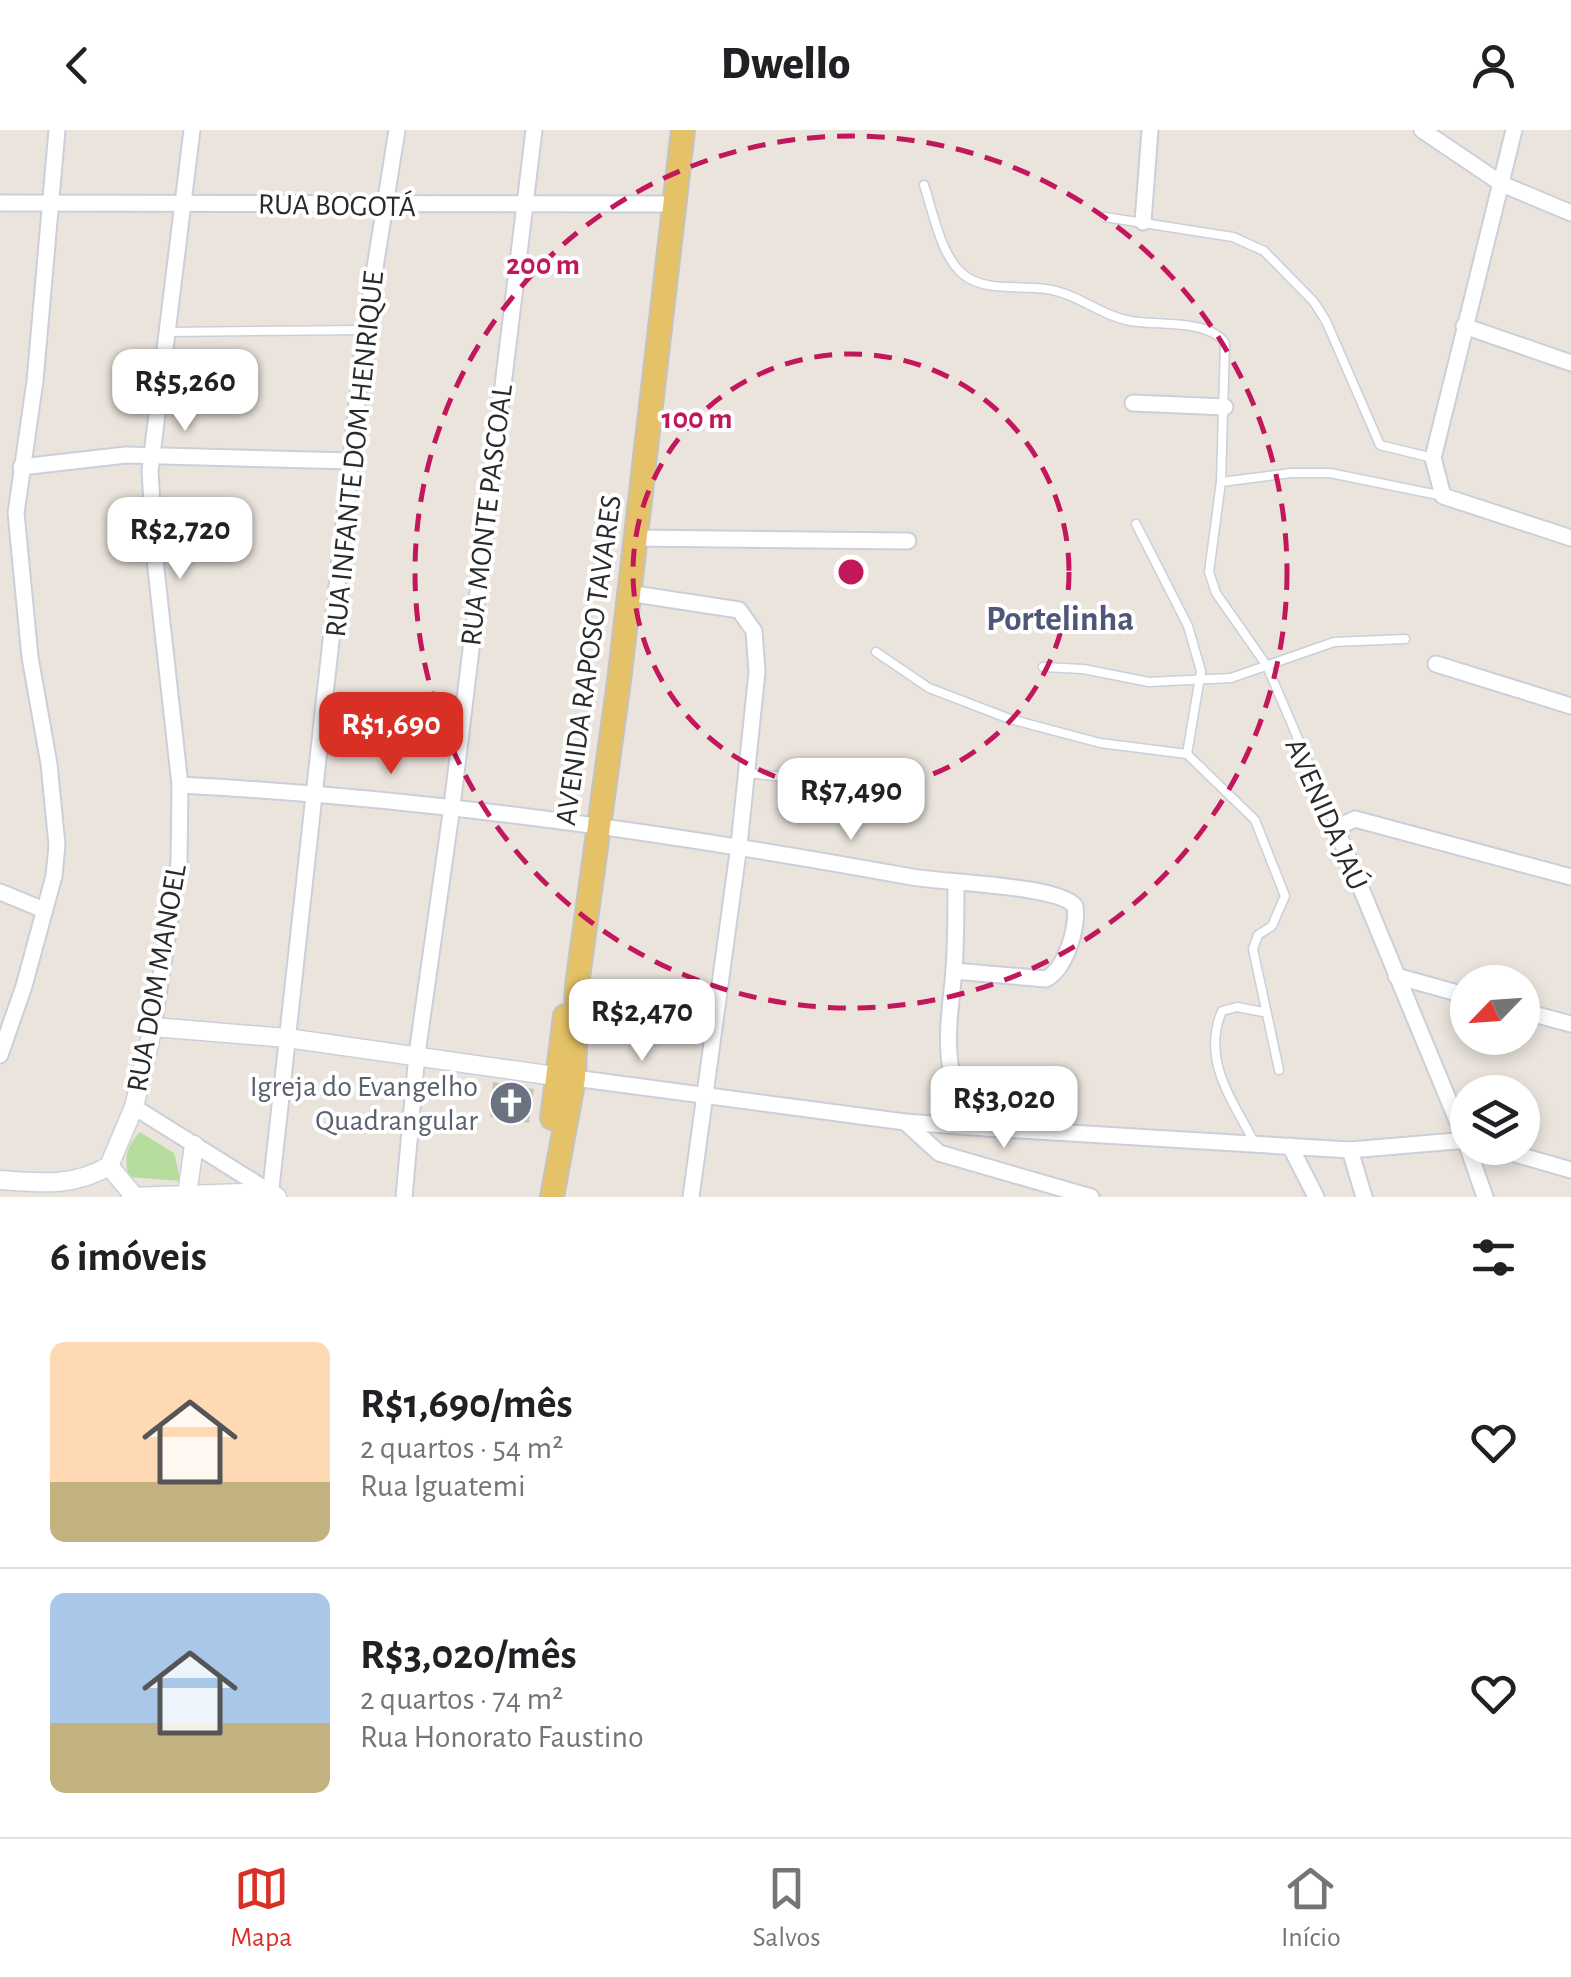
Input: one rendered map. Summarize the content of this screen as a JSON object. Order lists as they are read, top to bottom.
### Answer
{
  "streets": {
    "main road": ["AVENIDA RAPOSO TAVARES"],
    "street": [
      "RUA BOGOTÁ",
      "RUA INFANTE DOM HENRIQUE",
      "RUA MONTE PASCOAL",
      "AVENIDA JAÚ",
      "RUA DOM MANOEL"
    ]
  },
  "crossings": [
    ["RUA BOGOTÁ", "RUA INFANTE DOM HENRIQUE"],
    ["RUA BOGOTÁ", "RUA MONTE PASCOAL"],
    ["RUA BOGOTÁ", "AVENIDA RAPOSO TAVARES"],
    ["RUA BOGOTÁ", "RUA DOM MANOEL"]
  ],
  "districts": ["Portelinha"],
  "places": {
    "church": ["Igreja do Evangelho Quadrangular"]
  },
  "north": "bottom left",
  "page": {
    "header": "Dwello",
    "price": [
      "R$5,260",
      "R$2,720",
      "R$1,690",
      "R$7,490",
      "R$2,470",
      "R$3,020"
    ],
    "heading": "6 imóveis",
    "list": [
      {
        "name": "R$1,690/mês",
        "note": "2 quartos · 54 m² · Rua Iguatemi"
      },
      {
        "name": "R$3,020/mês",
        "note": "2 quartos · 74 m² · Rua Honorato Faustino"
      }
    ],
    "tabs": ["Mapa", "Salvos", "Início"]
  },
  "rings": ["200 m", "100 m"]
}
